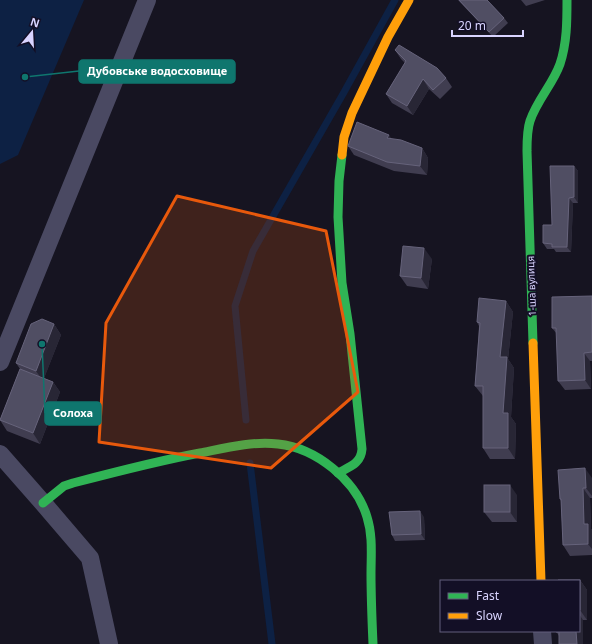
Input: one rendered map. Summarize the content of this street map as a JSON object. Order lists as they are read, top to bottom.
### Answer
{
  "streets": {
    "street": ["1-ша вулиця"]
  },
  "places": ["Дубовське водосховище", "Солоха"],
  "legend": ["Fast", "Slow"],
  "scale_bar": "20 m",
  "north": "top"
}
